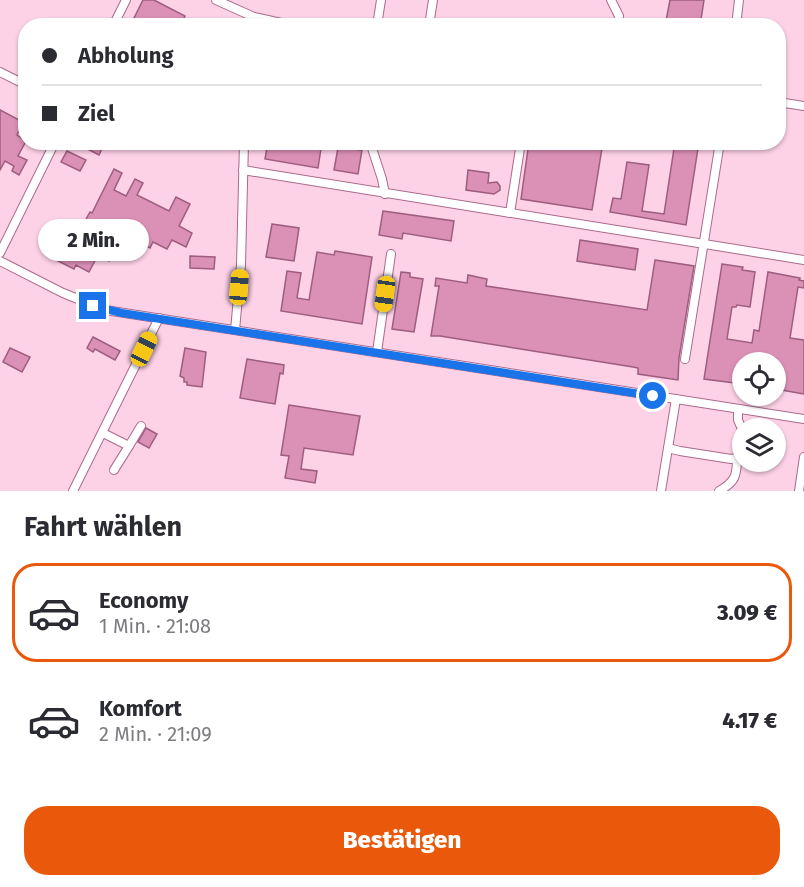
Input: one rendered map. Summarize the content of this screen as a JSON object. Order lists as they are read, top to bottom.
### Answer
{
  "page": {
    "banner": ["Abholung", "Ziel"],
    "bubble": "2 Min.",
    "heading": "Fahrt wählen",
    "list": [
      {
        "name": "Economy",
        "note": "1 Min. · 21:08",
        "value": "3.09 €"
      },
      {
        "name": "Komfort",
        "note": "2 Min. · 21:09",
        "value": "4.17 €"
      }
    ],
    "buttons": "Bestätigen"
  }
}
